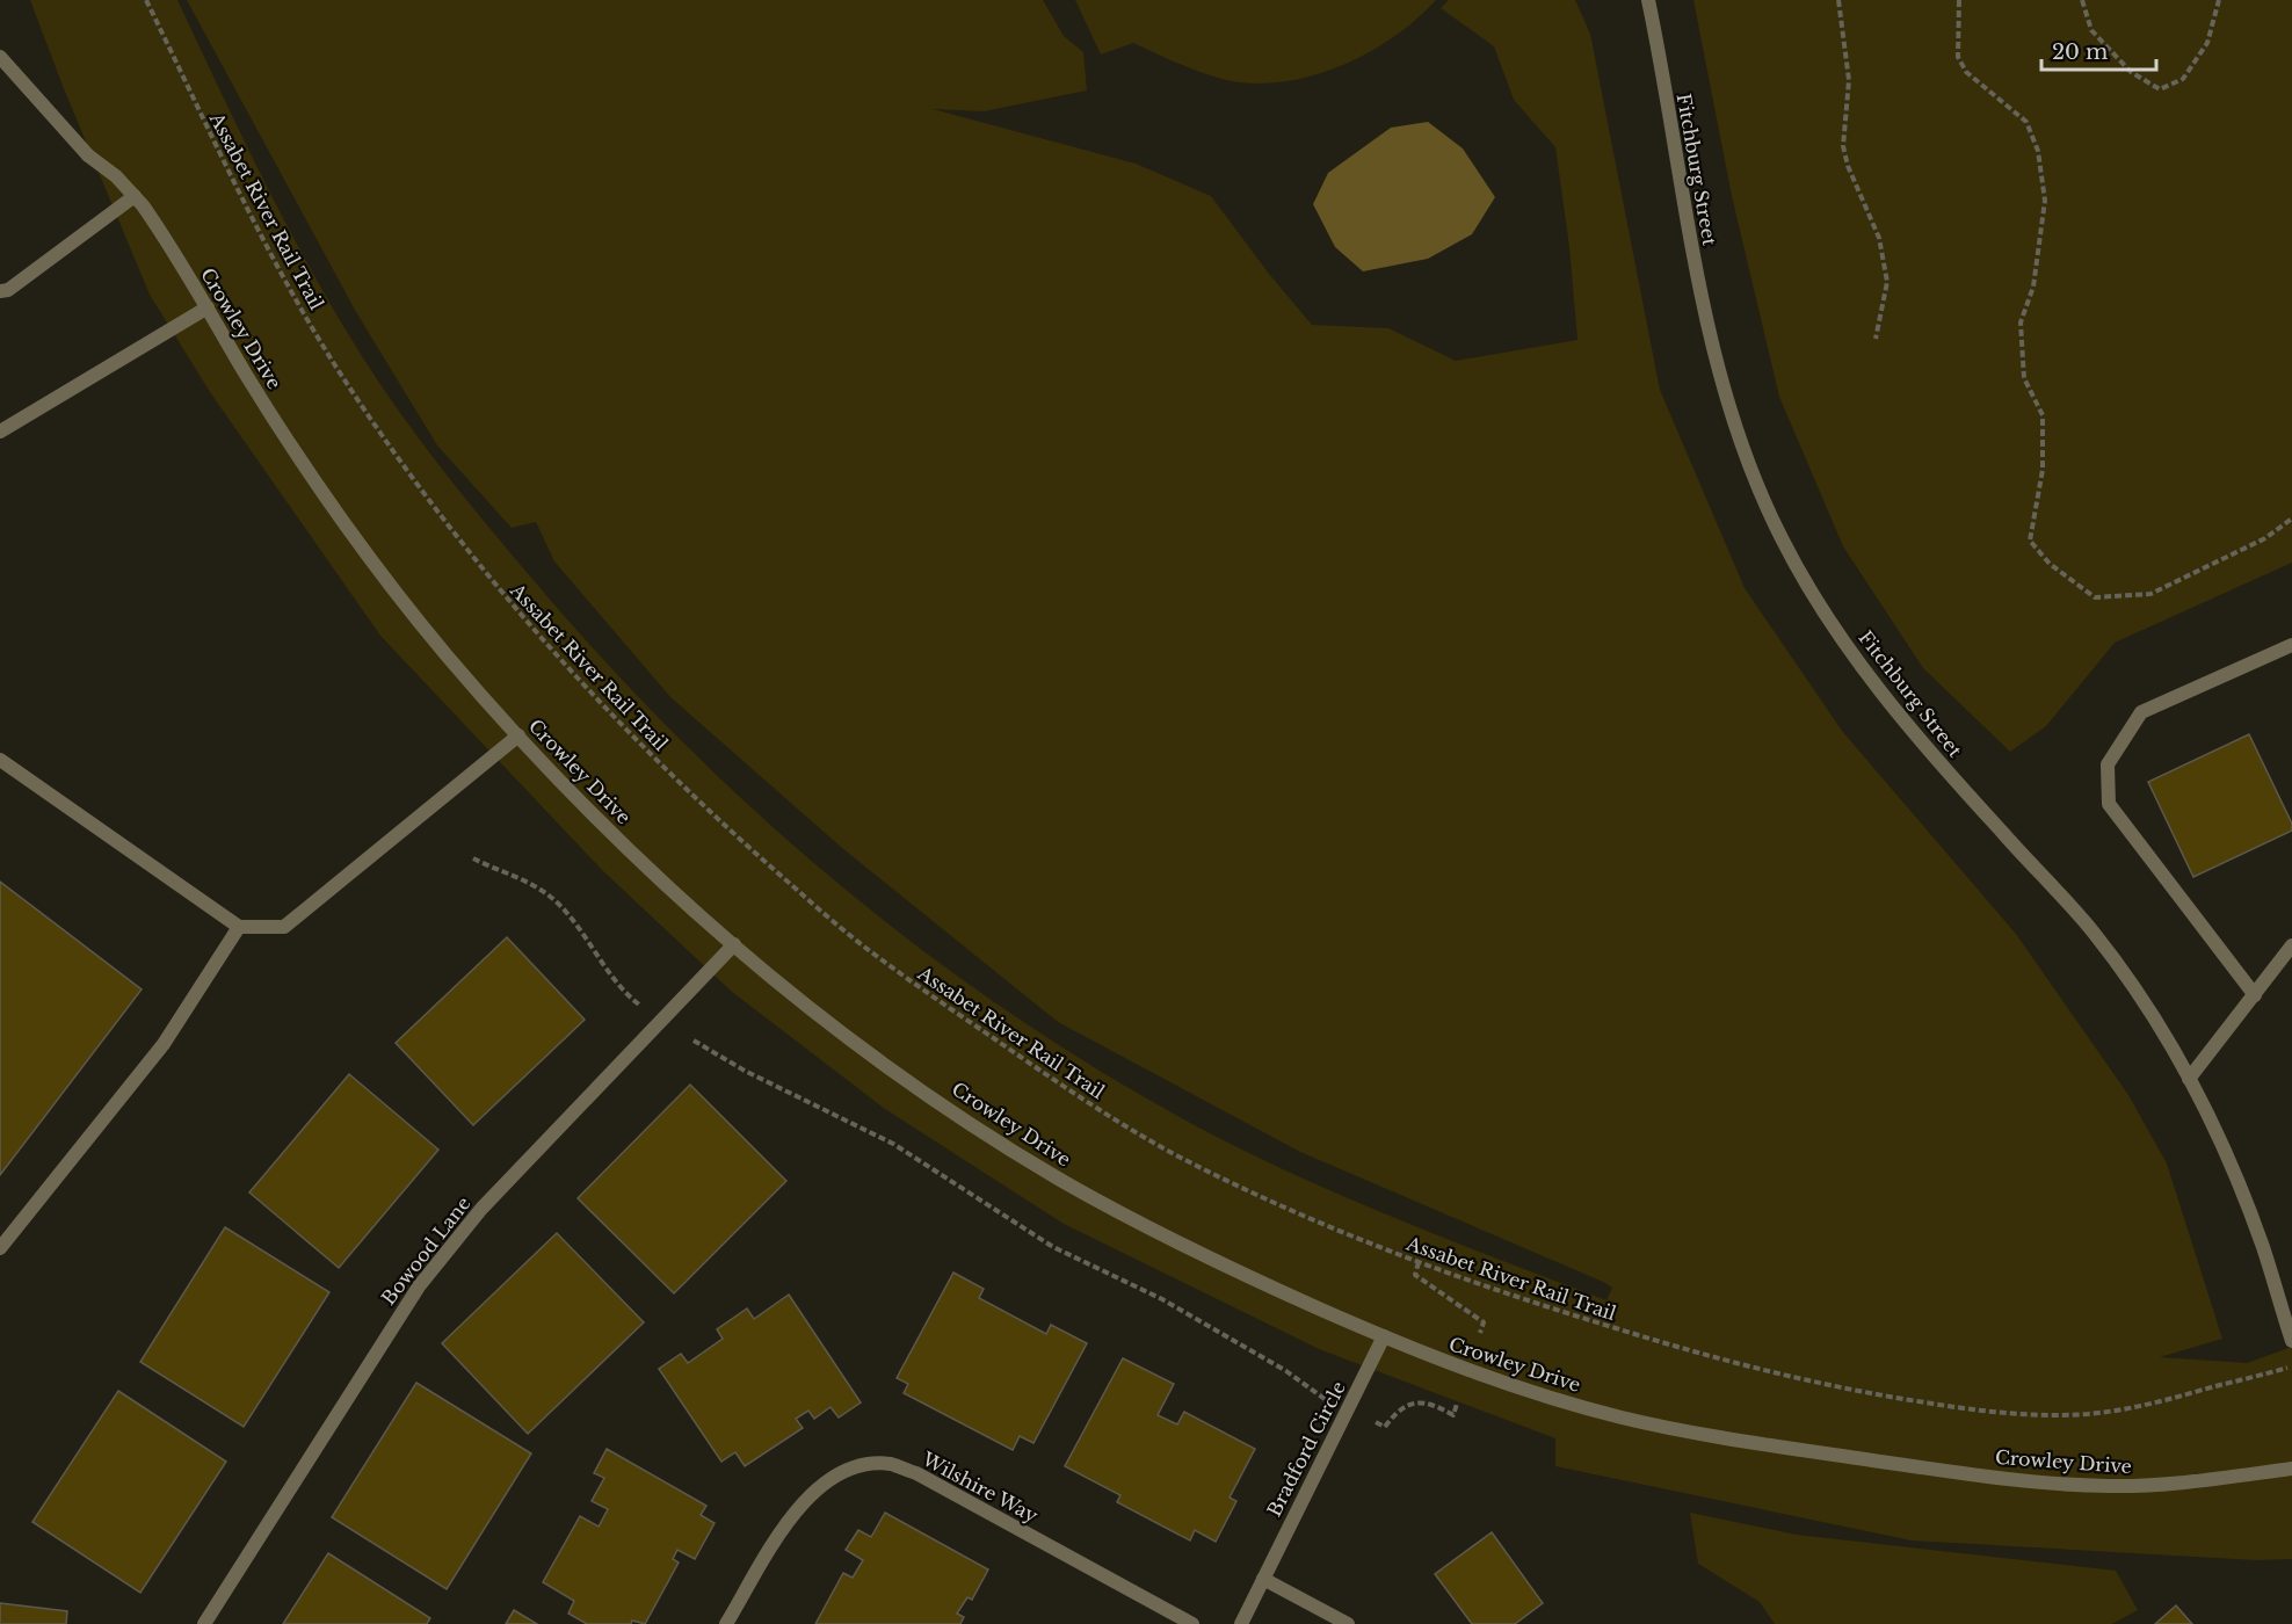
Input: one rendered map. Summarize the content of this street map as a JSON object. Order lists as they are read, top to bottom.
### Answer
{
  "streets": {
    "street": [
      "Fitchburg Street",
      "Crowley Drive",
      "Bowood Lane",
      "Bradford Circle",
      "Wilshire Way"
    ],
    "path": ["Assabet River Rail Trail"]
  },
  "crossings": [
    ["Crowley Drive", "Bowood Lane"],
    ["Crowley Drive", "Bradford Circle"]
  ],
  "scale_bar": "20 m"
}
